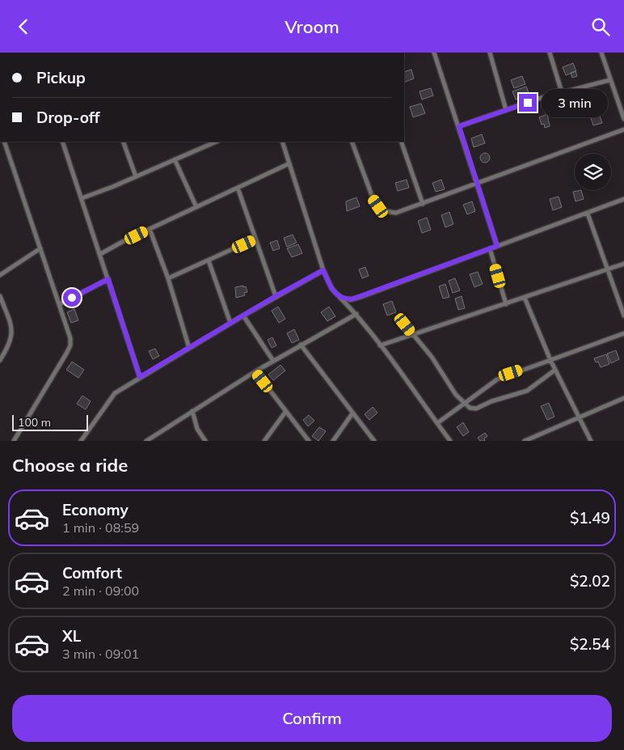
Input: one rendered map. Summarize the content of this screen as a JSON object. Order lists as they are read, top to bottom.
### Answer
{
  "scale_bar": "100 m",
  "page": {
    "header": "Vroom",
    "banner": ["Pickup", "Drop-off"],
    "bubble": "3 min",
    "scale": "100 m",
    "heading": "Choose a ride",
    "list": [
      {
        "name": "Economy",
        "note": "1 min · 08:59",
        "value": "$1.49"
      },
      {
        "name": "Comfort",
        "note": "2 min · 09:00",
        "value": "$2.02"
      },
      {
        "name": "XL",
        "note": "3 min · 09:01",
        "value": "$2.54"
      }
    ],
    "buttons": "Confirm"
  }
}
